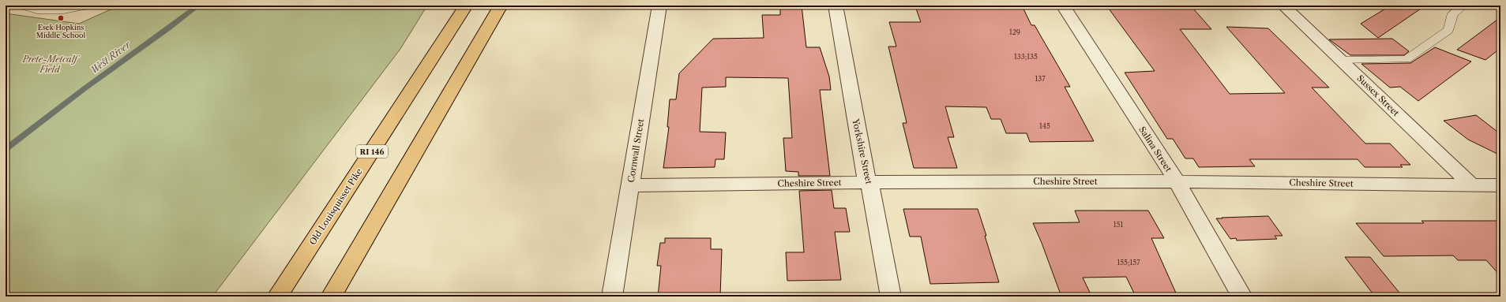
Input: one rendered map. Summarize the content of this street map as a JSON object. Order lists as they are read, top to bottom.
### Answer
{
  "streets": {
    "highway": ["RI 146", "Old Louisquisset Pike"],
    "street": [
      "Sussex Street",
      "Salina Street",
      "Cornwall Street",
      "Yorkshire Street",
      "Cheshire Street"
    ]
  },
  "crossings": [
    ["Sussex Street", "Cheshire Street"],
    ["Salina Street", "Cheshire Street"],
    ["Cornwall Street", "Cheshire Street"],
    ["Yorkshire Street", "Cheshire Street"]
  ],
  "water": ["West River"],
  "parks": ["Prete-Metcalf Field"],
  "places": ["Esek Hopkins Middle School"],
  "house_numbers": [
    "129",
    "133;135",
    "137",
    "145",
    "151",
    "155;157"
  ]
}
